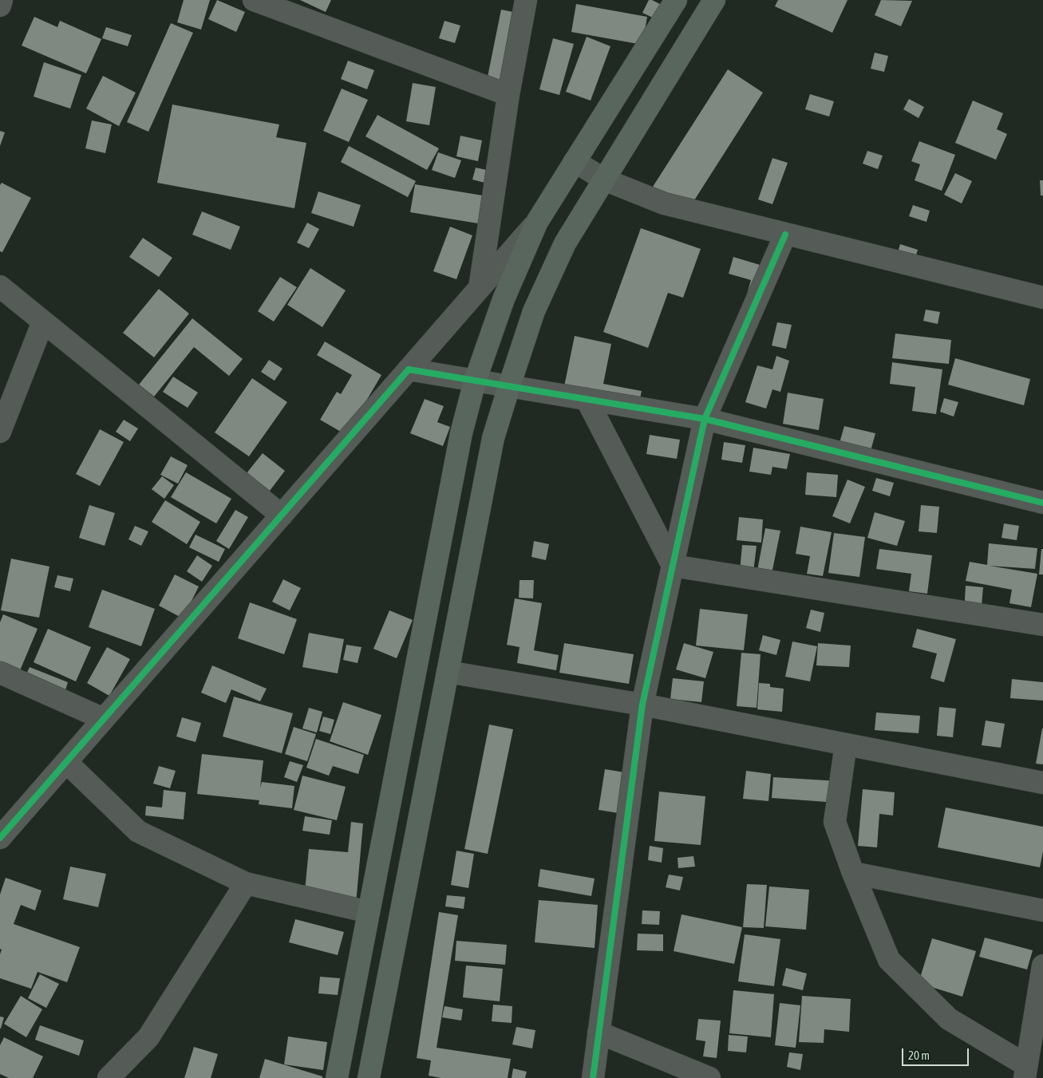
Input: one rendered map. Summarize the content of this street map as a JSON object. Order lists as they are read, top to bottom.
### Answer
{
  "scale_bar": "20 m"
}
